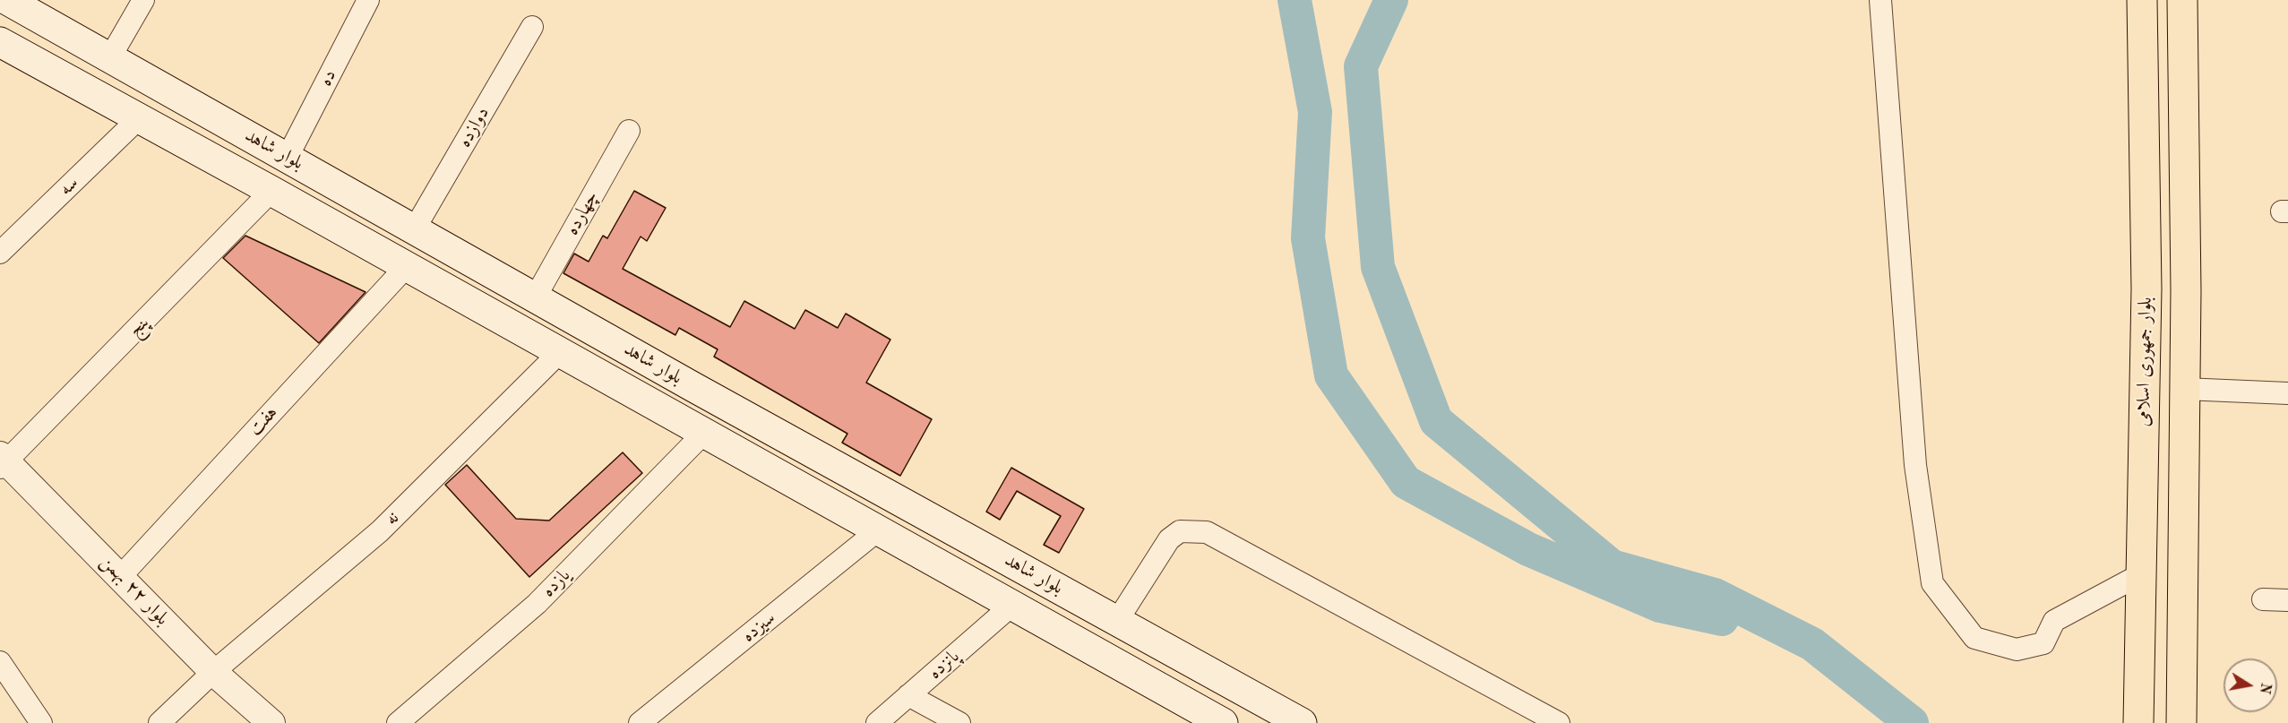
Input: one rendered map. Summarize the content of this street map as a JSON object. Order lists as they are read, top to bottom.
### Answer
{
  "streets": {
    "main road": ["بلوار شاهد", "بلوار جمهوری اسلامی"],
    "street": [
      "ده",
      "دوازده",
      "سه",
      "چهارده",
      "پنج",
      "هفت",
      "نه",
      "یازده",
      "بلوار ۲۲ بهمن",
      "سیزده",
      "پانزده"
    ]
  },
  "crossings": [
    ["ده", "بلوار شاهد"],
    ["دوازده", "بلوار شاهد"],
    ["بلوار شاهد", "سه"],
    ["بلوار شاهد", "چهارده"],
    ["بلوار شاهد", "پنج"],
    ["بلوار شاهد", "هفت"],
    ["بلوار شاهد", "نه"],
    ["بلوار شاهد", "یازده"],
    ["بلوار شاهد", "سیزده"],
    ["بلوار شاهد", "پانزده"],
    ["پنج", "بلوار ۲۲ بهمن"],
    ["هفت", "بلوار ۲۲ بهمن"],
    ["نه", "بلوار ۲۲ بهمن"]
  ],
  "north": "right"
}
